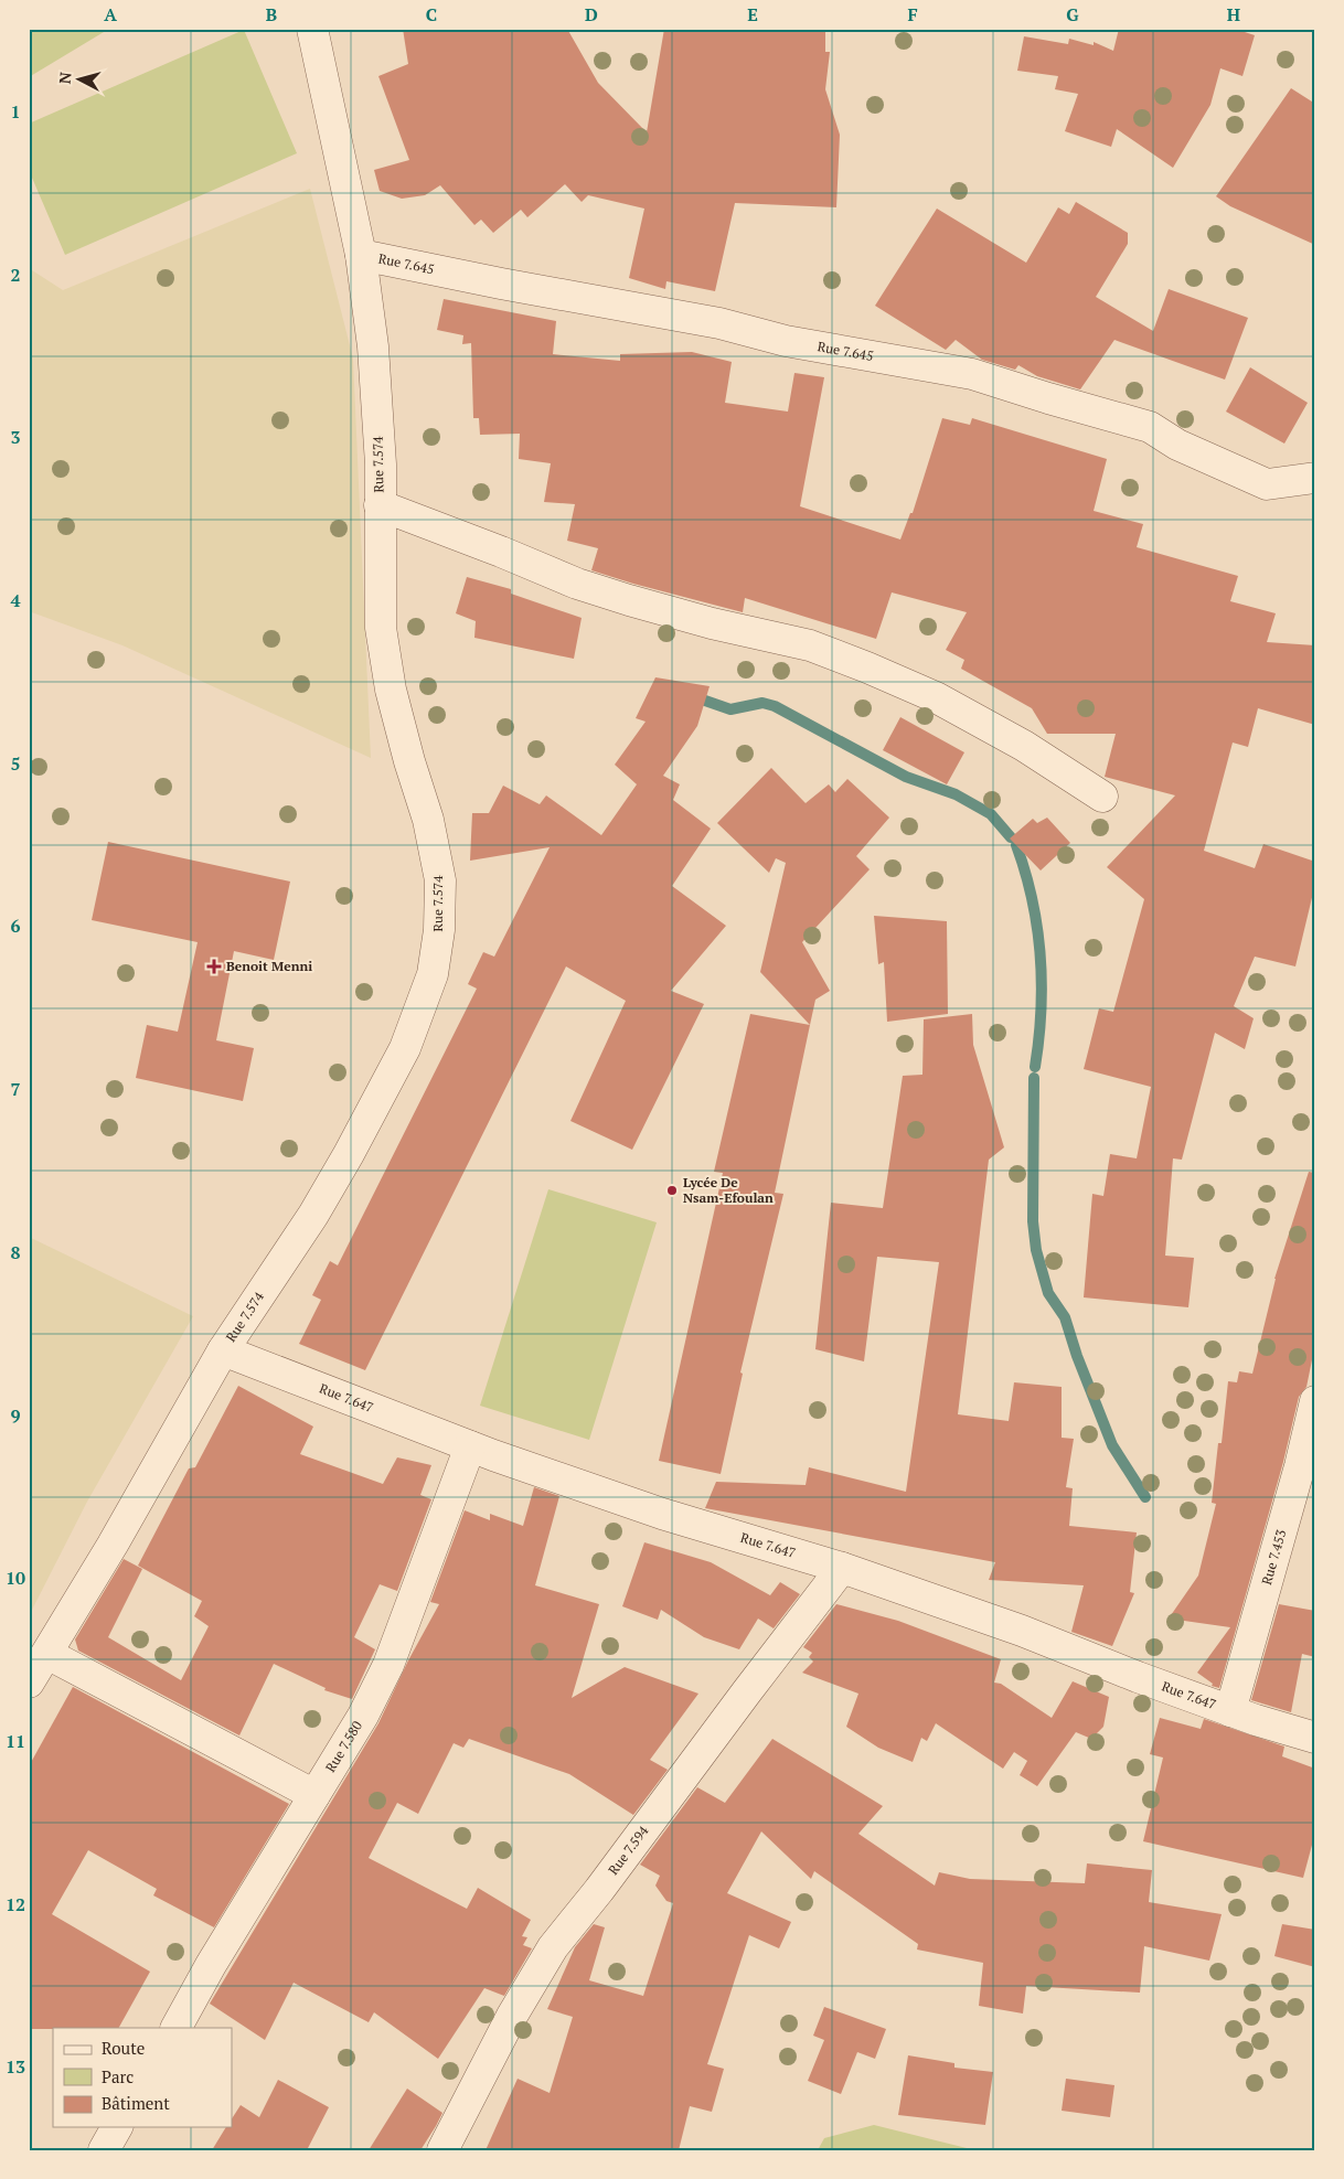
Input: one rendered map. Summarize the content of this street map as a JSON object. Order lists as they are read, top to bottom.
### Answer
{
  "streets": {
    "street": [
      "Rue 7.645",
      "Rue 7.574",
      "Rue 7.647",
      "Rue 7.453",
      "Rue 7.580",
      "Rue 7.594"
    ]
  },
  "crossings": [
    ["Rue 7.645", "Rue 7.574"],
    ["Rue 7.574", "Rue 7.647"],
    ["Rue 7.647", "Rue 7.453"],
    ["Rue 7.647", "Rue 7.580"],
    ["Rue 7.647", "Rue 7.594"]
  ],
  "places": {
    "health": ["Benoit Menni"],
    "other": ["Lycée De Nsam-Efoulan"]
  },
  "legend": ["Route", "Parc", "Bâtiment"],
  "north": "left",
  "grid": {
    "columns": [
      "A",
      "B",
      "C",
      "D",
      "E",
      "F",
      "G",
      "H"
    ],
    "rows": [
      "1",
      "2",
      "3",
      "4",
      "5",
      "6",
      "7",
      "8",
      "9",
      "10",
      "11",
      "12",
      "13"
    ]
  }
}
